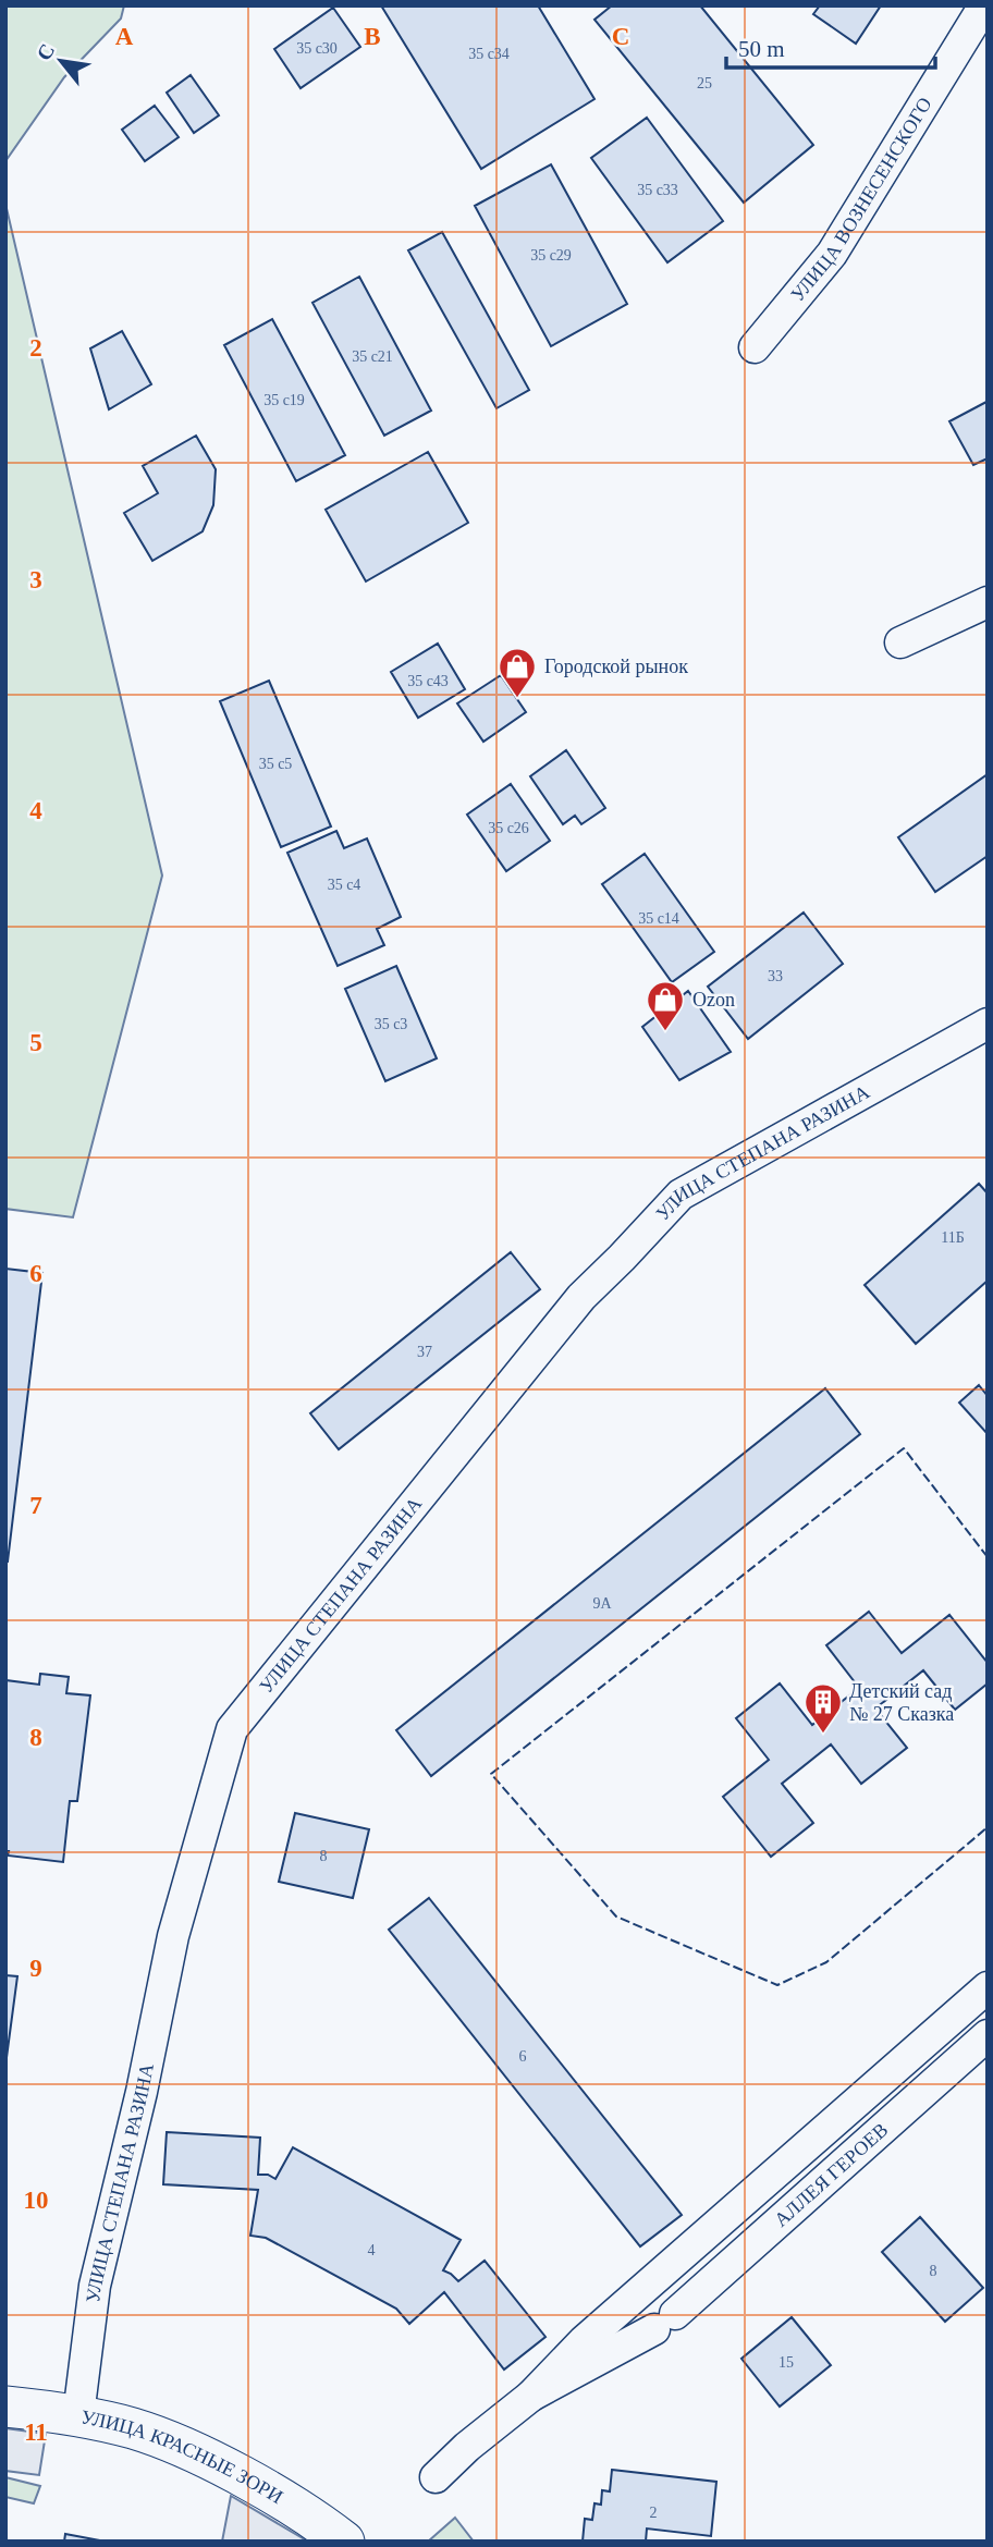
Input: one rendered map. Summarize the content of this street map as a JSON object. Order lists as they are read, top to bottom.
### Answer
{
  "streets": {
    "main road": ["УЛИЦА КРАСНЫЕ ЗОРИ"],
    "street": ["УЛИЦА ВОЗНЕСЕНСКОГО", "УЛИЦА СТЕПАНА РАЗИНА", "АЛЛЕЯ ГЕРОЕВ"]
  },
  "crossings": [
    ["УЛИЦА СТЕПАНА РАЗИНА", "УЛИЦА КРАСНЫЕ ЗОРИ"]
  ],
  "places": {
    "shop": ["Городской рынок", "Ozon"],
    "building": ["Детский сад № 27 Сказка"]
  },
  "house_numbers": [
    "35 с30",
    "35 с34",
    "25",
    "35 с33",
    "35 с29",
    "35 с21",
    "35 с19",
    "35 с43",
    "35 с5",
    "35 с26",
    "35 с4",
    "35 с14",
    "33",
    "35 с3",
    "11Б",
    "37",
    "9А",
    "8",
    "6",
    "4",
    "8",
    "15",
    "2"
  ],
  "scale_bar": "50 m",
  "north": "top left",
  "grid": {
    "columns": ["A", "B", "C"],
    "rows": [
      "2",
      "3",
      "4",
      "5",
      "6",
      "7",
      "8",
      "9",
      "10",
      "11"
    ]
  }
}
